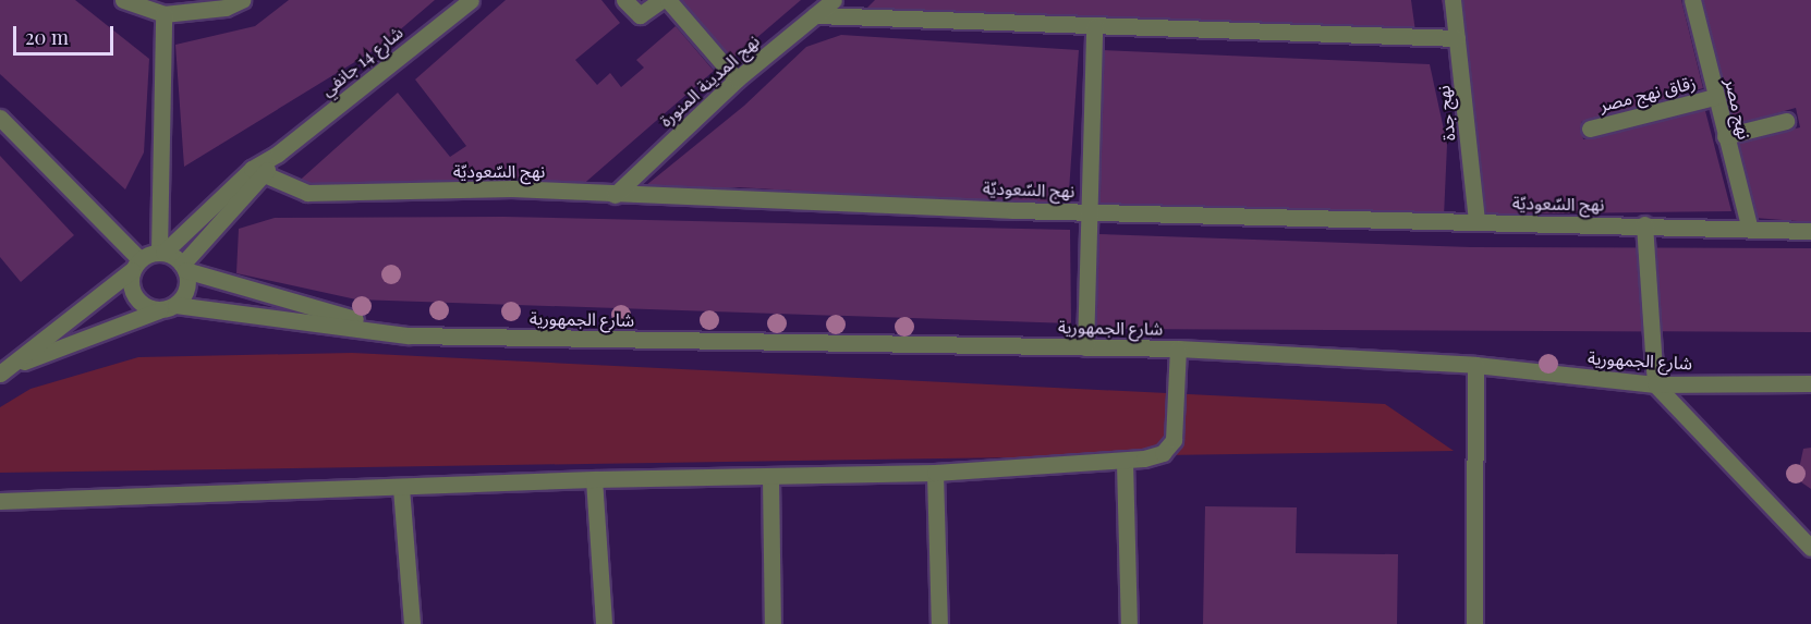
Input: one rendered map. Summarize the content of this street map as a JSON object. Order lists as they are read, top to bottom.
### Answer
{
  "streets": {
    "street": [
      "شارع 14 جانفي",
      "نهج المدينة المنورة",
      "زقاق نهج مصر",
      "نهج مصر",
      "نهج جدة",
      "نهج السّعوديّة",
      "شارع الجمهورية"
    ]
  },
  "crossings": [
    ["شارع 14 جانفي", "نهج السّعوديّة"],
    ["نهج المدينة المنورة", "نهج السّعوديّة"],
    ["زقاق نهج مصر", "نهج مصر"],
    ["نهج مصر", "نهج السّعوديّة"],
    ["نهج جدة", "نهج السّعوديّة"]
  ],
  "scale_bar": "20 m"
}
